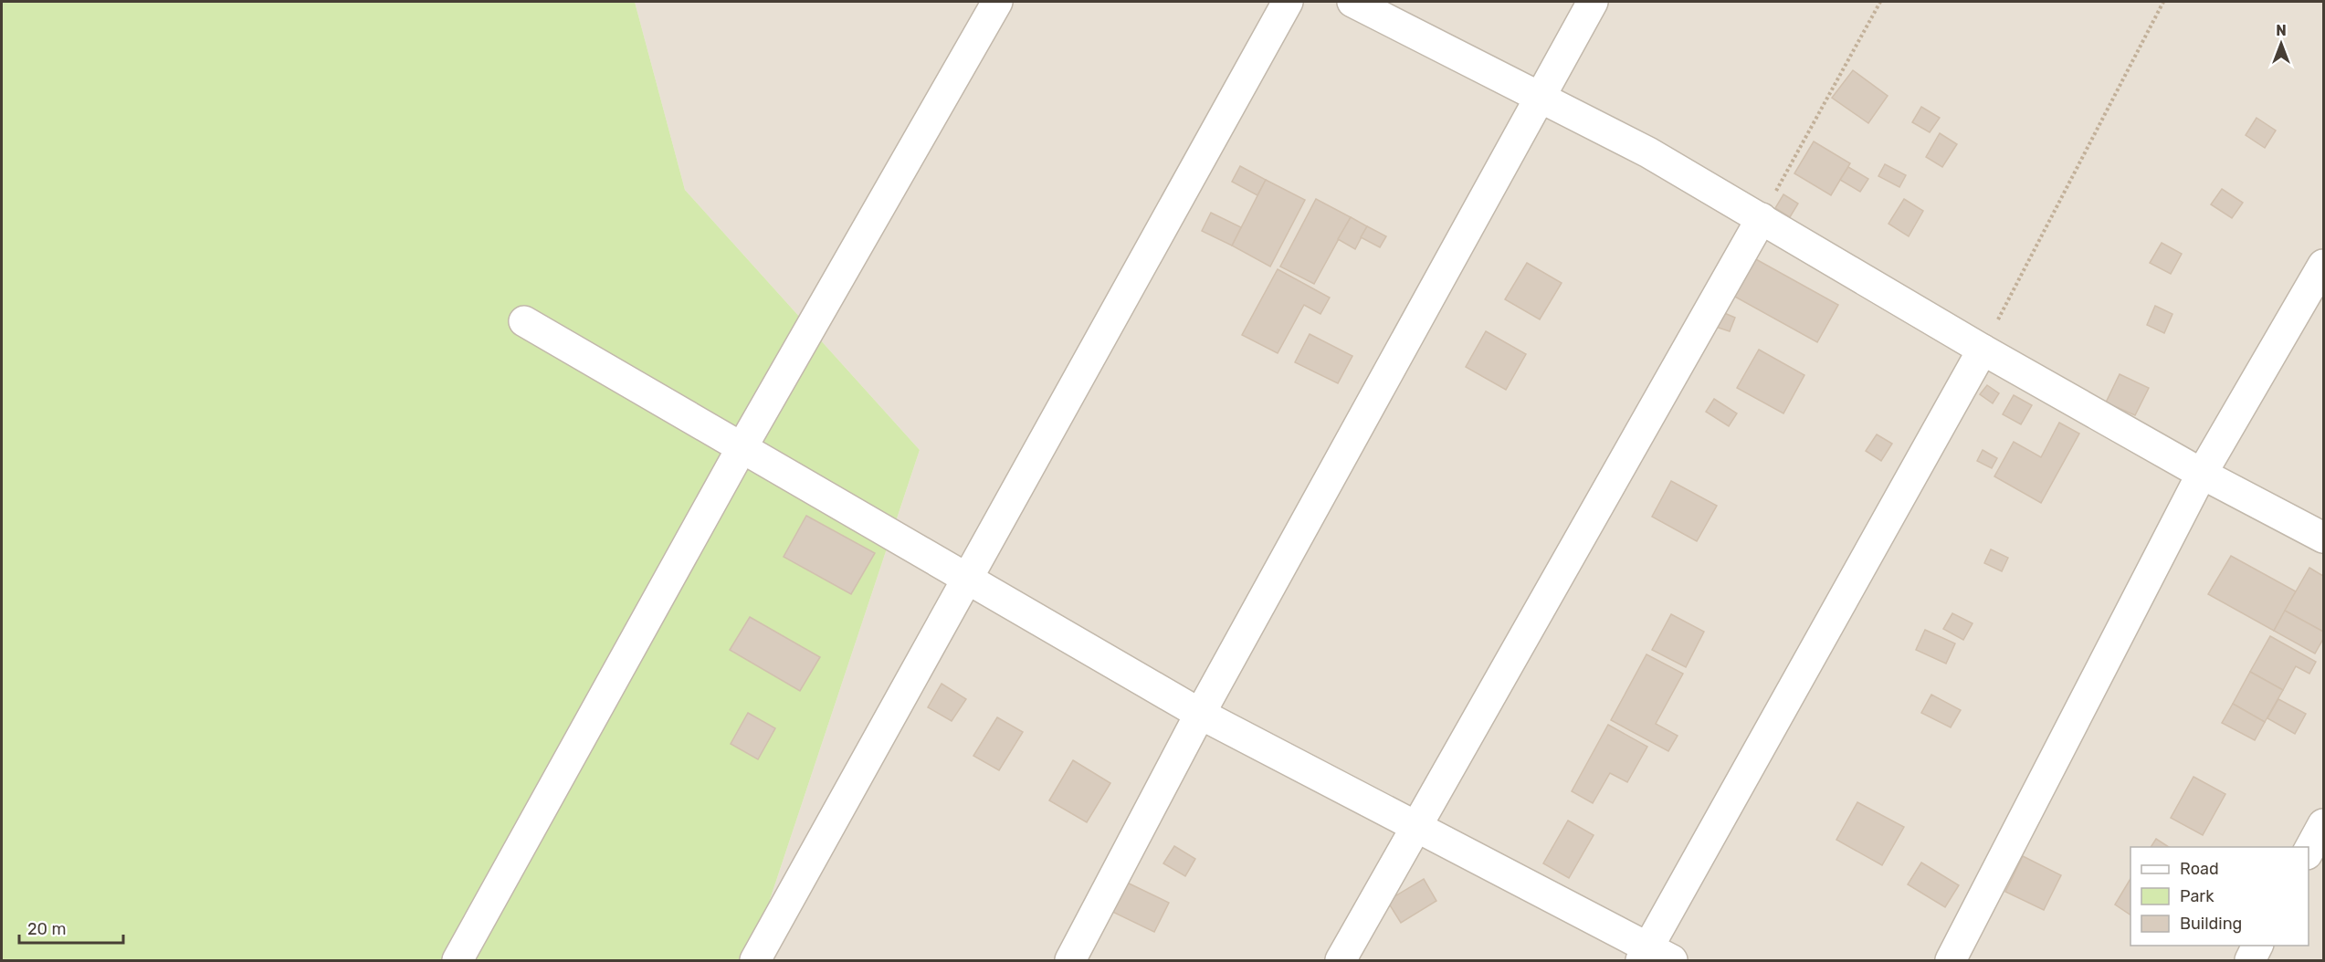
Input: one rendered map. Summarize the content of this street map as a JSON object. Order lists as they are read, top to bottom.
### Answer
{
  "legend": ["Road", "Park", "Building"],
  "scale_bar": "20 m",
  "north": "top"
}
